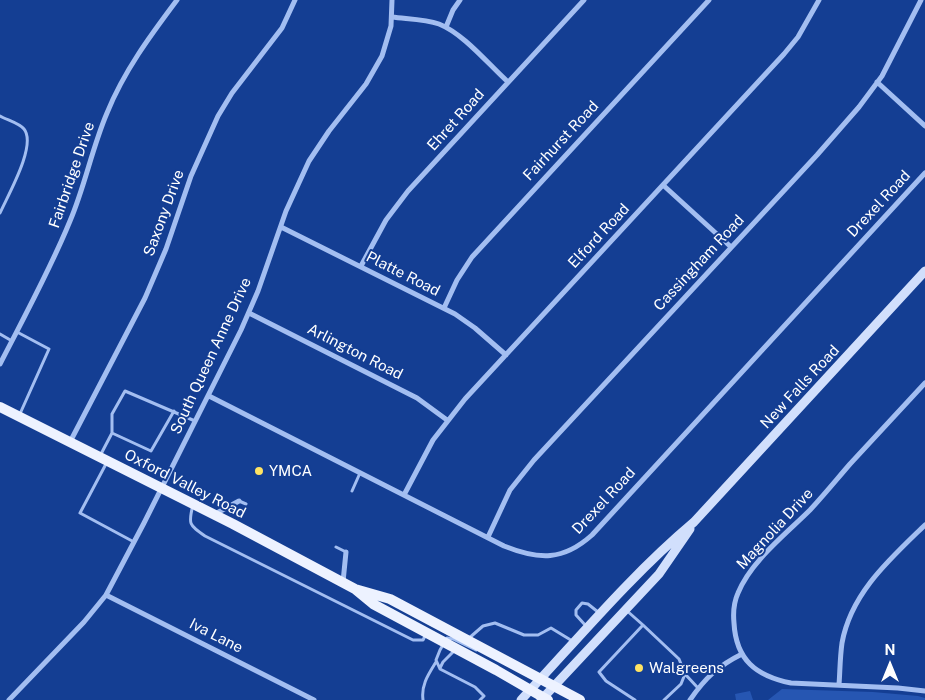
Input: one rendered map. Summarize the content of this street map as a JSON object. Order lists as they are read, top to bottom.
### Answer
{
  "streets": {
    "main road": ["New Falls Road", "Oxford Valley Road"],
    "street": [
      "Ehret Road",
      "Fairhurst Road",
      "Fairbridge Drive",
      "Drexel Road",
      "Saxony Drive",
      "Elford Road",
      "Cassingham Road",
      "Platte Road",
      "Arlington Road",
      "South Queen Anne Drive",
      "Magnolia Drive",
      "Iva Lane"
    ]
  },
  "crossings": [
    ["Ehret Road", "Platte Road"],
    ["Fairhurst Road", "Platte Road"],
    ["Drexel Road", "Elford Road"],
    ["Drexel Road", "Cassingham Road"],
    ["Drexel Road", "South Queen Anne Drive"],
    ["Saxony Drive", "Oxford Valley Road"],
    ["Elford Road", "Platte Road"],
    ["Elford Road", "Arlington Road"],
    ["Platte Road", "South Queen Anne Drive"],
    ["Arlington Road", "South Queen Anne Drive"],
    ["South Queen Anne Drive", "Oxford Valley Road"],
    ["South Queen Anne Drive", "Iva Lane"],
    ["New Falls Road", "Oxford Valley Road"]
  ],
  "places": ["YMCA", "Walgreens"],
  "north": "top"
}
